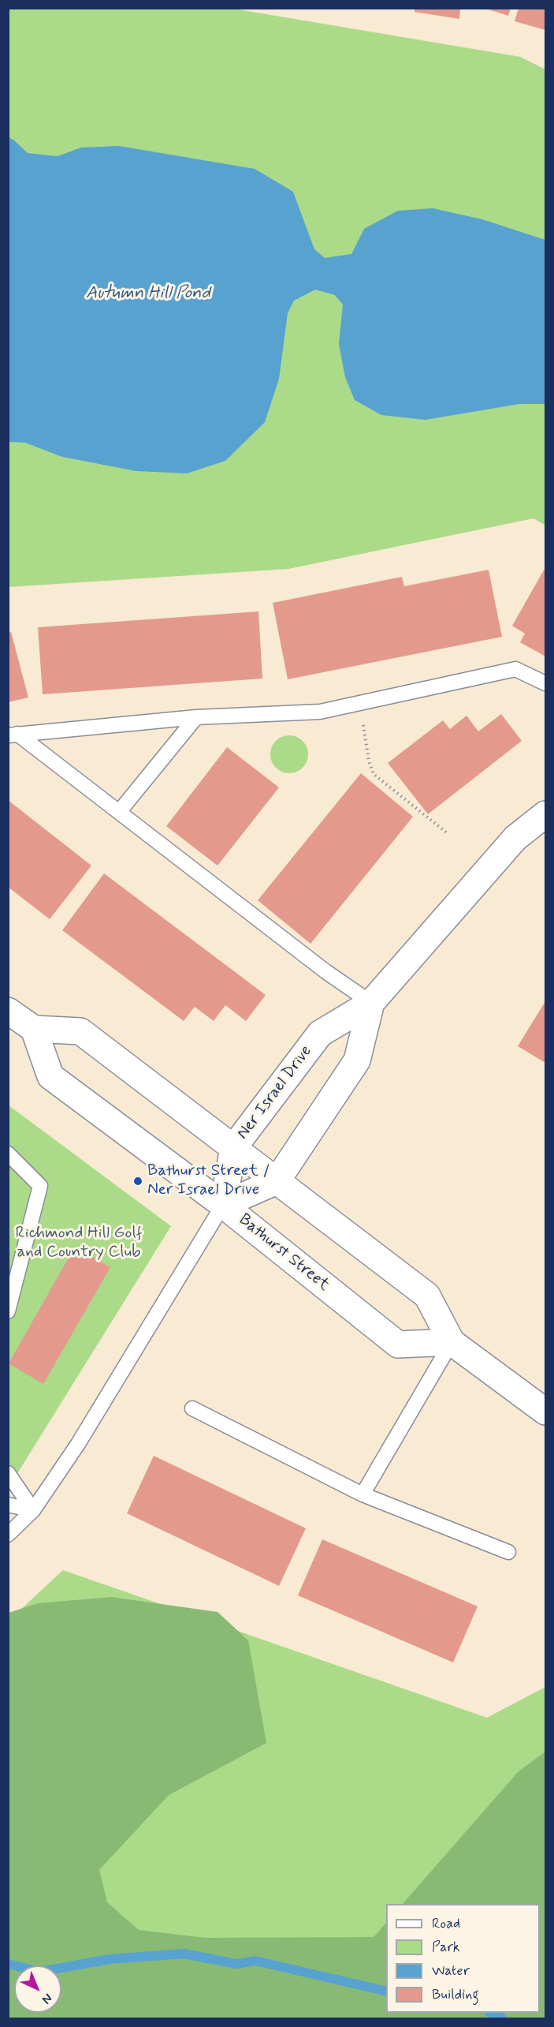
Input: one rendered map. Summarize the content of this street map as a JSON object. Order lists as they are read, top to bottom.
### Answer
{
  "streets": {
    "main road": ["Ner Israel Drive", "Bathurst Street"]
  },
  "crossings": [
    ["Ner Israel Drive", "Bathurst Street"]
  ],
  "water": ["Autumn Hill Pond"],
  "parks": ["Richmond Hill Golf and Country Club"],
  "places": ["Bathurst Street / Ner Israel Drive"],
  "legend": [
    "Road",
    "Park",
    "Water",
    "Building"
  ],
  "north": "bottom right"
}
